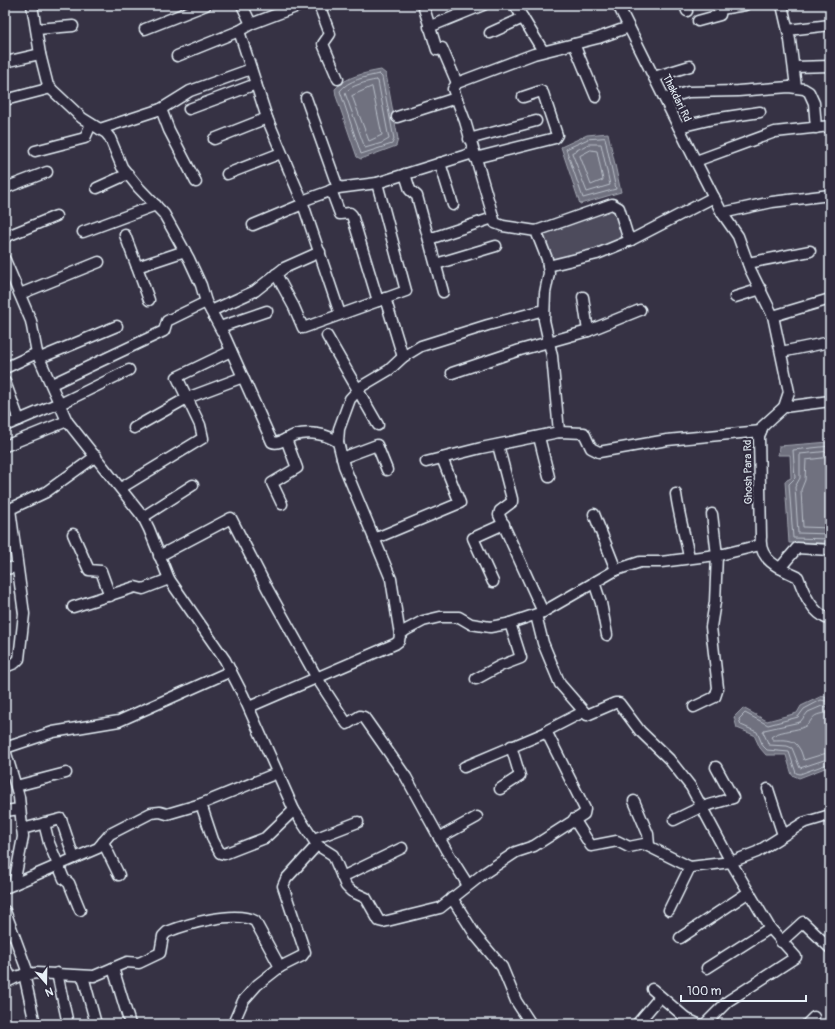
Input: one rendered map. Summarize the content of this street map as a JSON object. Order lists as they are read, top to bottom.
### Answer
{
  "streets": {
    "street": ["Thakdari Rd", "Ghosh Para Rd"]
  },
  "scale_bar": "100 m",
  "north": "bottom"
}
